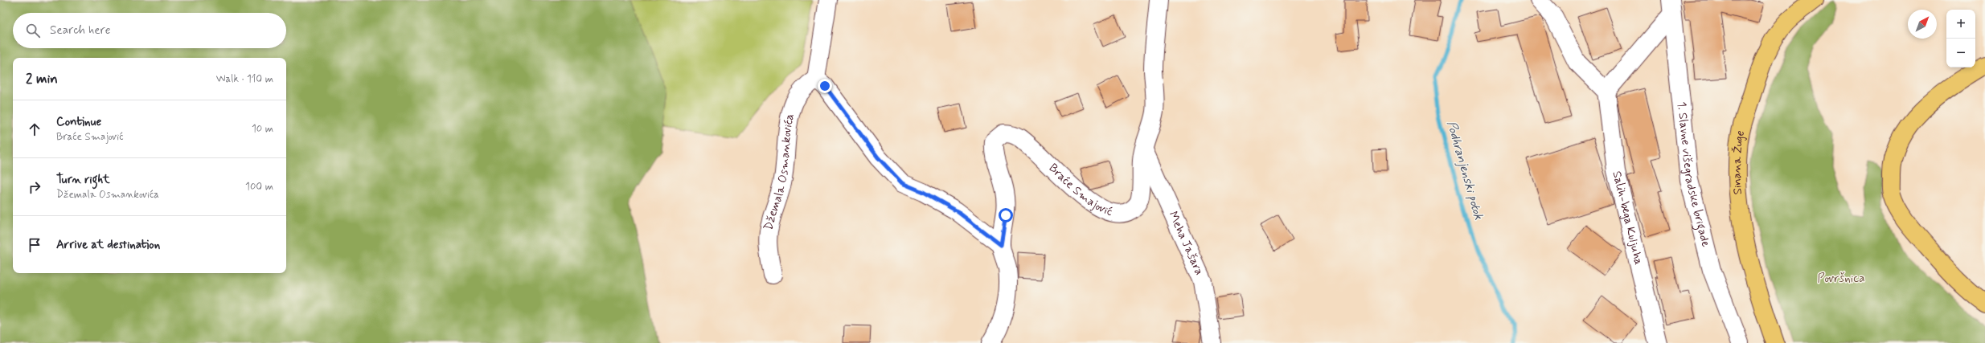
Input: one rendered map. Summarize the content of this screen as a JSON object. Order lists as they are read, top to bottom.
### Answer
{
  "streets": {
    "main road": ["Sinana Žuge"],
    "street": [
      "Džemala Osmankovića",
      "1. Slavne višegradske brigade",
      "Braće Smajović",
      "Salih-bega Kuljuha",
      "Meha Jašara"
    ]
  },
  "crossings": [
    ["Braće Smajović", "Meha Jašara"]
  ],
  "water": ["Podhranjenski potok"],
  "parks": ["Površnica"],
  "north": "top right",
  "page": {
    "map_buttons": ["+", "−"],
    "search": "Search here",
    "heading": ["2 min", "Walk · 110 m"],
    "list": [
      ["Continue", "Braće Smajović", "10 m"],
      ["Turn right", "Džemala Osmankovića", "100 m"],
      "Arrive at destination"
    ]
  }
}
